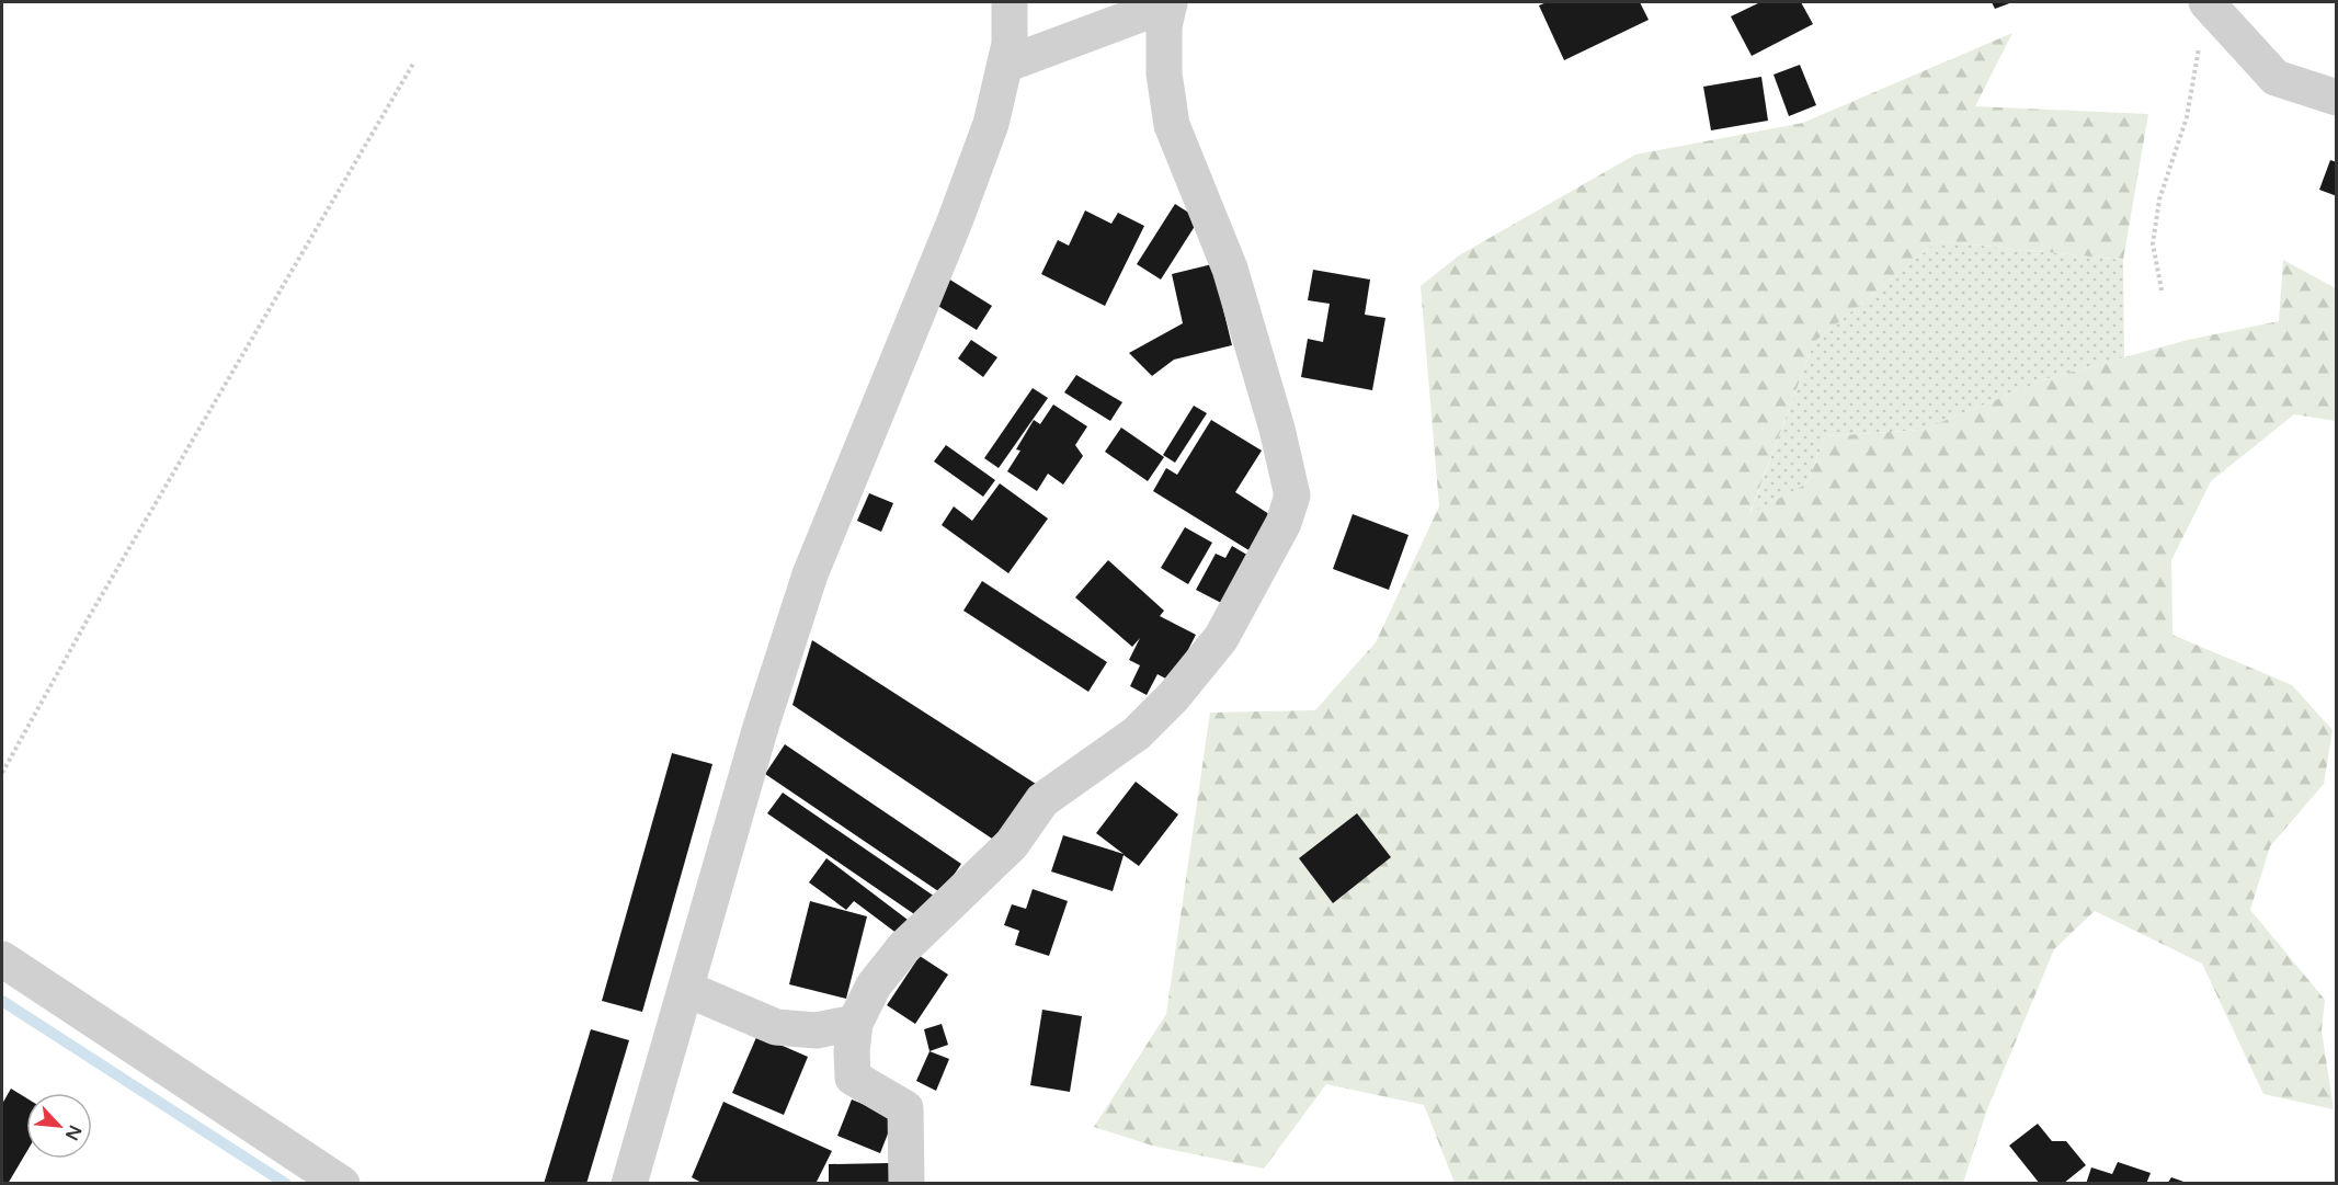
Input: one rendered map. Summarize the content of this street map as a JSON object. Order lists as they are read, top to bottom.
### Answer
{
  "north": "bottom right"
}
